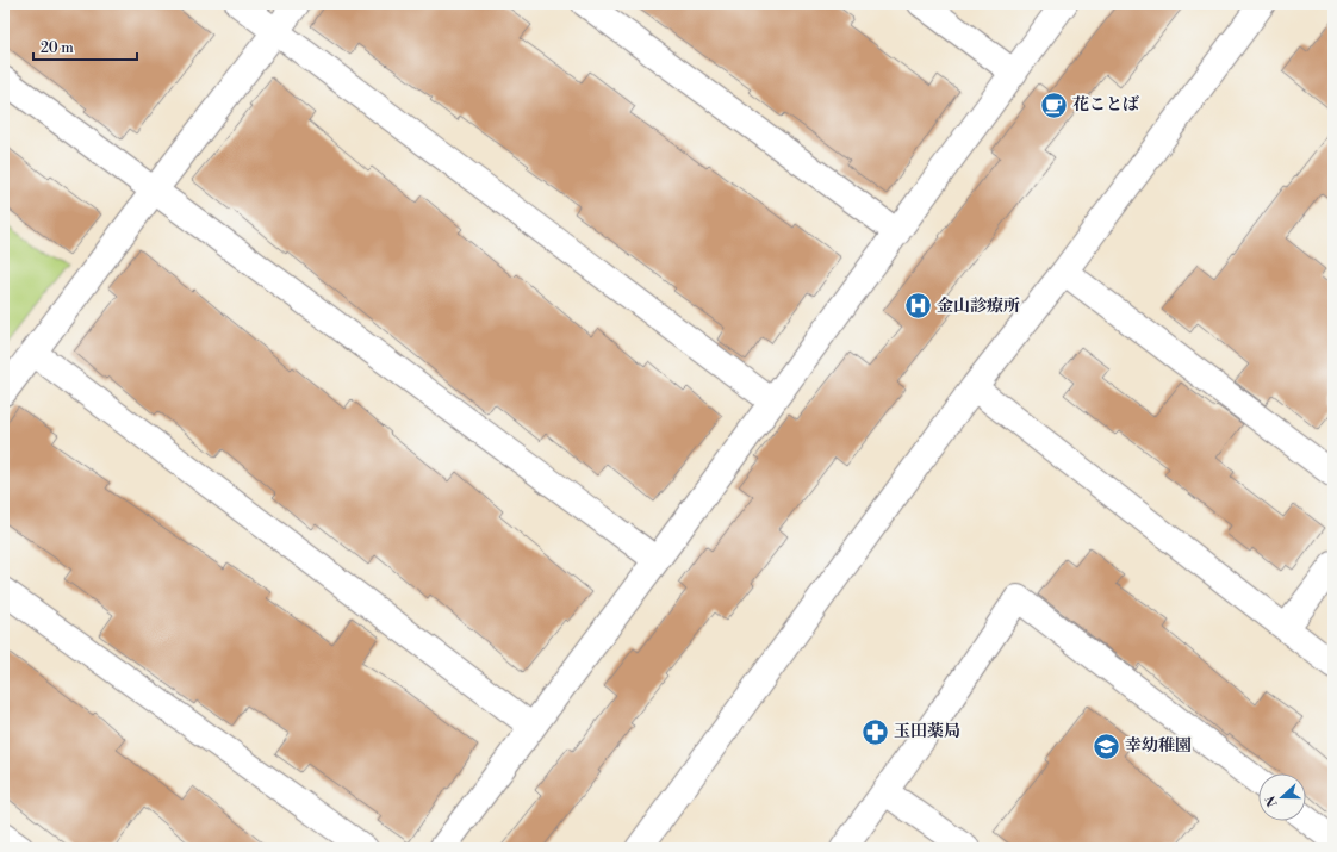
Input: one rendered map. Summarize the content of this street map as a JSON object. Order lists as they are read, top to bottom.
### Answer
{
  "places": {
    "cafe": ["花ことば"],
    "hospital": ["金山診療所"],
    "pharmacy": ["玉田薬局"],
    "school or university": ["幸幼稚園"]
  },
  "scale_bar": "20 m",
  "north": "left"
}
